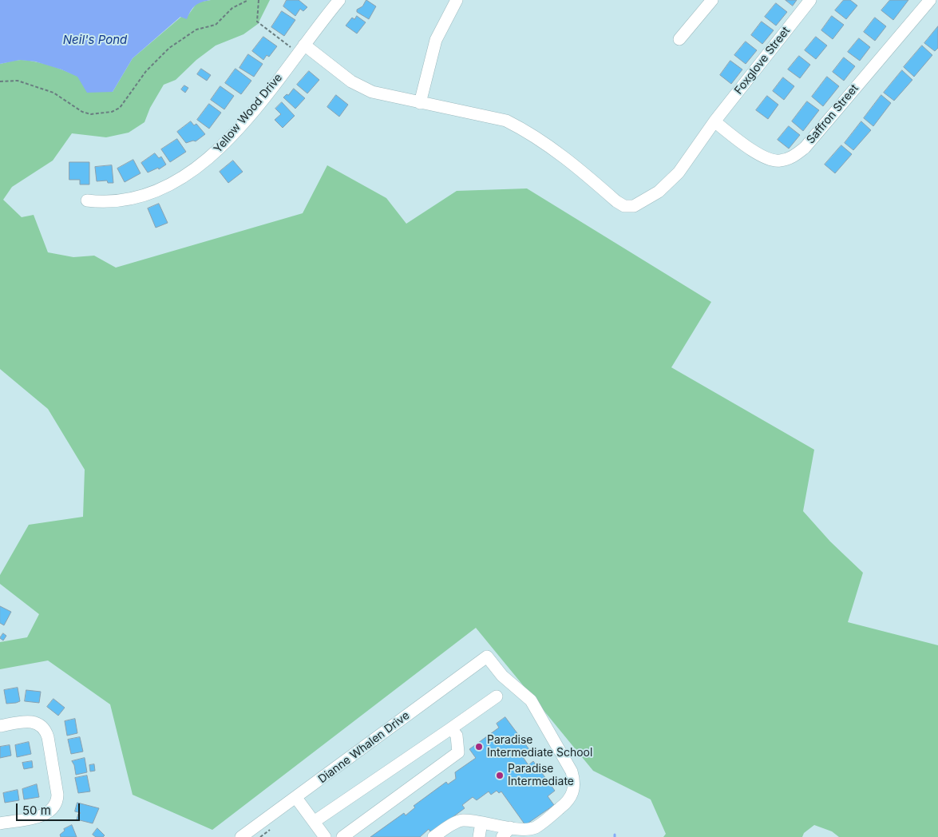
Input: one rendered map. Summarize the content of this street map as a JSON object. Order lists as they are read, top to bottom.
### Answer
{
  "streets": {
    "street": [
      "Foxglove Street",
      "Yellow Wood Drive",
      "Saffron Street",
      "Dianne Whalen Drive"
    ]
  },
  "crossings": [
    ["Foxglove Street", "Yellow Wood Drive"],
    ["Foxglove Street", "Saffron Street"]
  ],
  "water": ["Neil's Pond"],
  "places": ["Paradise Intermediate School", "Paradise Intermediate"],
  "scale_bar": "50 m"
}
